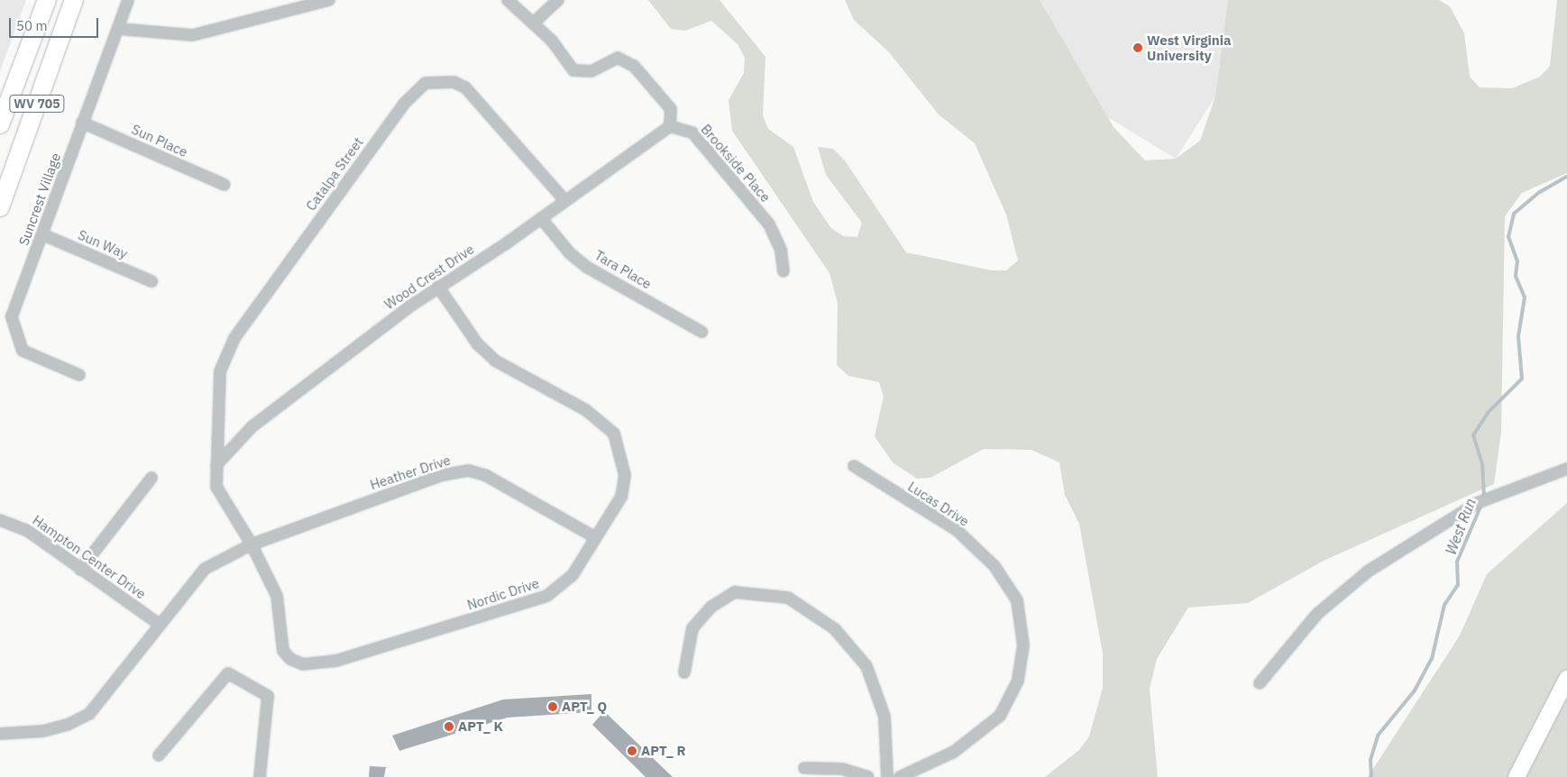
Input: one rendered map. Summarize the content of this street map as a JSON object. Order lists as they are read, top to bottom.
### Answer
{
  "streets": {
    "main road": ["WV 705"],
    "street": [
      "Sun Place",
      "Brookside Place",
      "Catalpa Street",
      "Suncrest Village",
      "Sun Way",
      "Tara Place",
      "Wood Crest Drive",
      "Heather Drive",
      "Lucas Drive",
      "Hampton Center Drive",
      "Nordic Drive"
    ]
  },
  "crossings": [
    ["Sun Place", "Suncrest Village"],
    ["Brookside Place", "Wood Crest Drive"],
    ["Catalpa Street", "Wood Crest Drive"],
    ["Catalpa Street", "Nordic Drive"],
    ["Suncrest Village", "Sun Way"],
    ["Tara Place", "Wood Crest Drive"],
    ["Wood Crest Drive", "Nordic Drive"],
    ["Heather Drive", "Hampton Center Drive"],
    ["Heather Drive", "Nordic Drive"]
  ],
  "water": ["West Run"],
  "places": [
    "West Virginia University",
    "APT_ Q",
    "APT_ K",
    "APT_ R"
  ],
  "scale_bar": "50 m"
}
